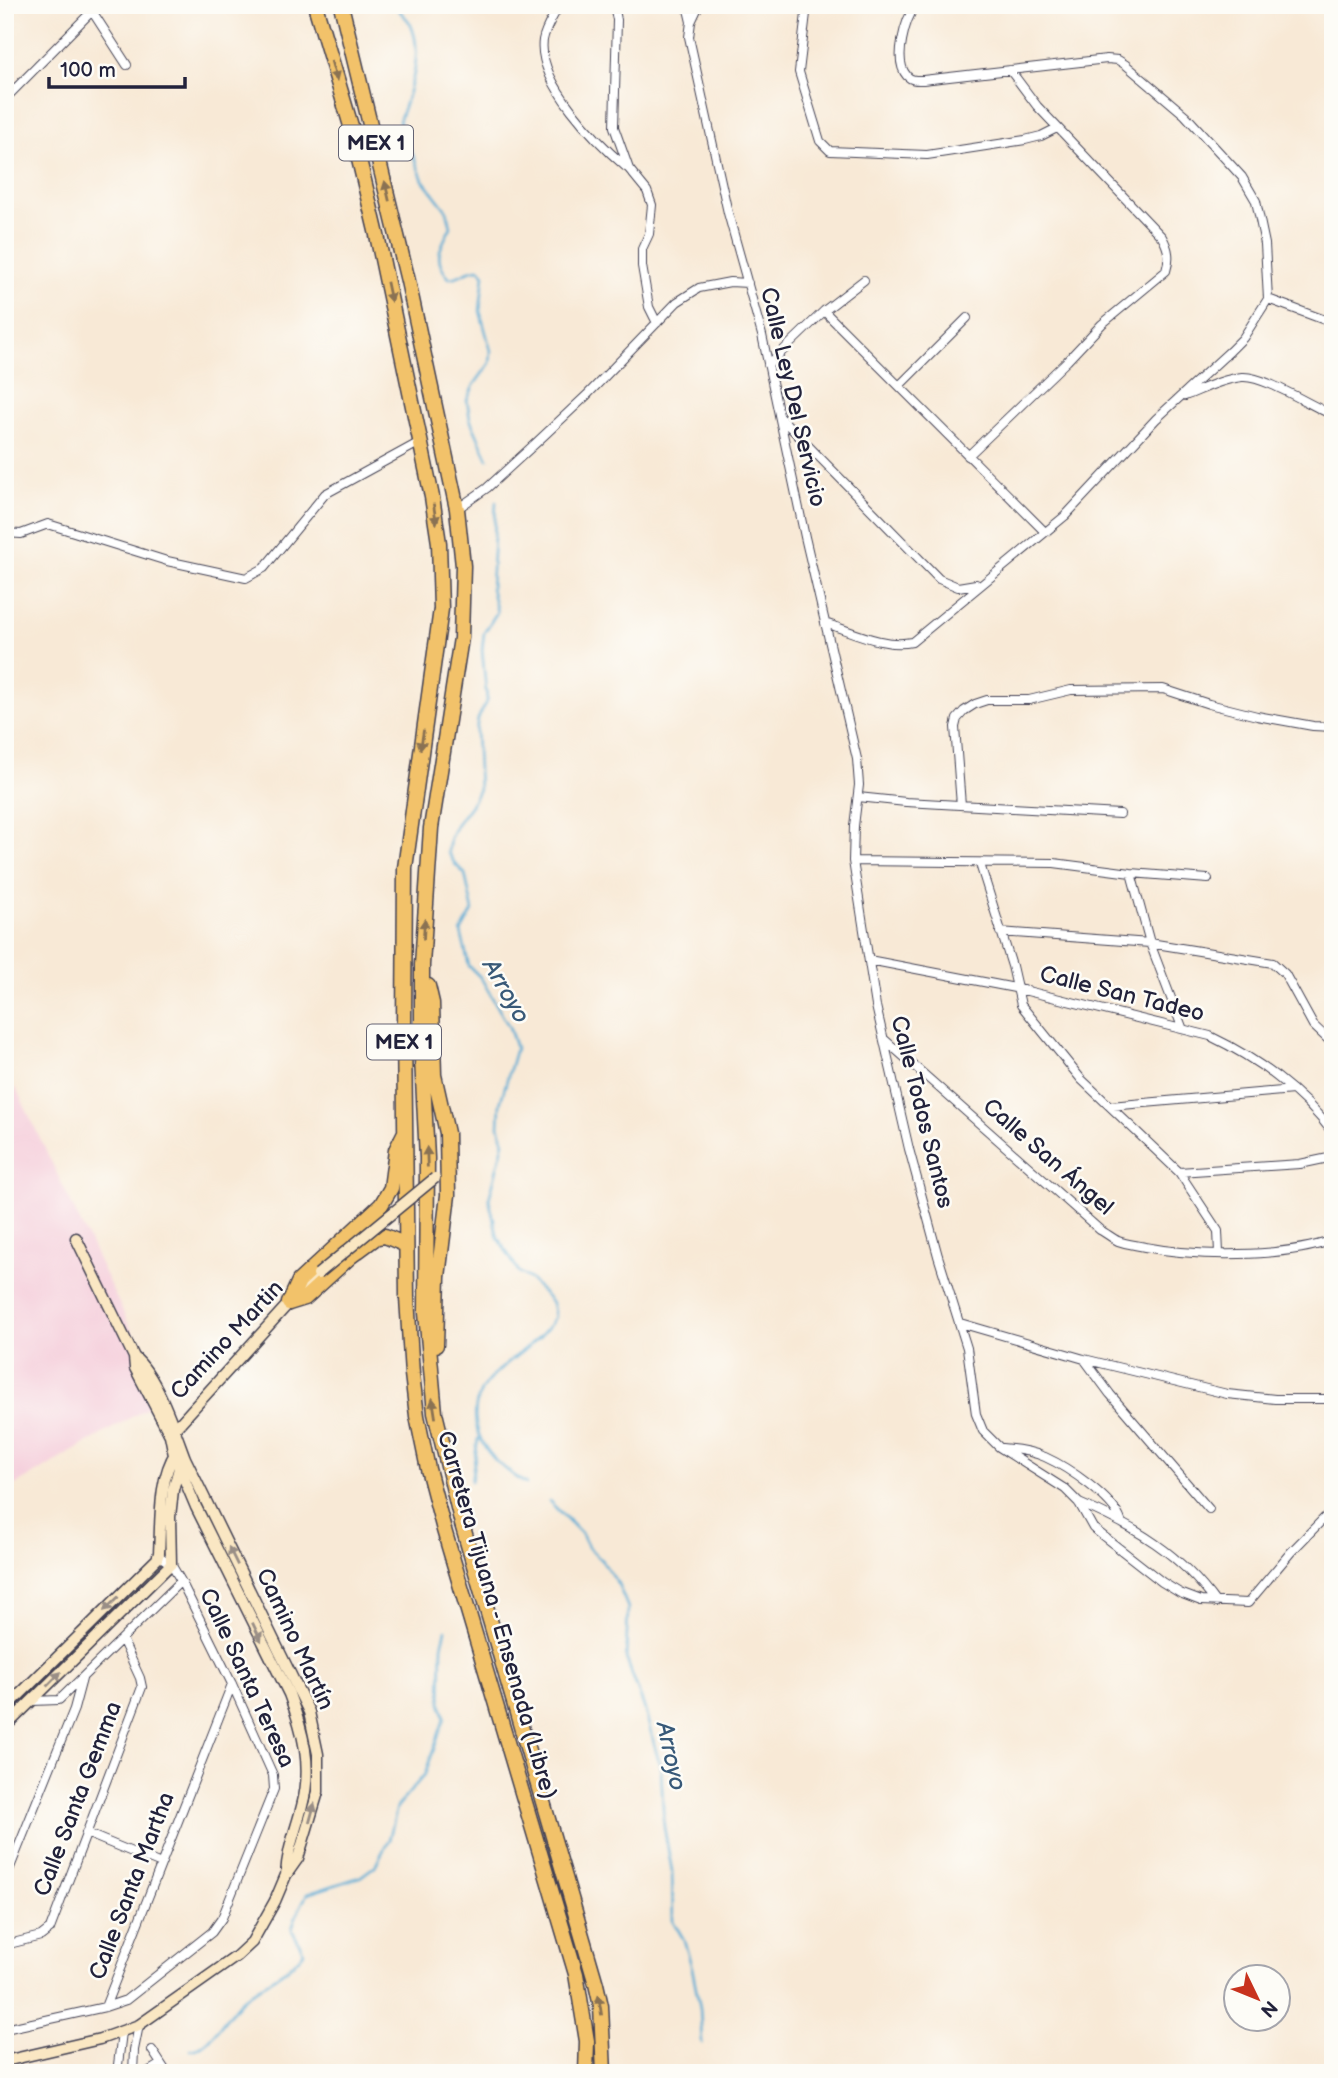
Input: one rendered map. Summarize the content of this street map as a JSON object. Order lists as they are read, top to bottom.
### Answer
{
  "streets": {
    "highway": ["MEX 1", "Carretera Tijuana - Ensenada (Libre)"],
    "street": [
      "Calle Ley Del Servicio",
      "Calle San Tadeo",
      "Calle Todos Santos",
      "Calle San Ángel",
      "Camino Martin",
      "Camino Martín",
      "Calle Santa Teresa",
      "Calle Santa Gemma",
      "Calle Santa Martha"
    ]
  },
  "crossings": [
    ["Calle Ley Del Servicio", "Calle Todos Santos"],
    ["Calle San Tadeo", "Calle Todos Santos"],
    ["Calle Todos Santos", "Calle San Ángel"],
    ["Camino Martin", "Camino Martín"],
    ["Calle Santa Teresa", "Calle Santa Martha"]
  ],
  "water": ["Arroyo"],
  "scale_bar": "100 m",
  "north": "bottom right"
}
